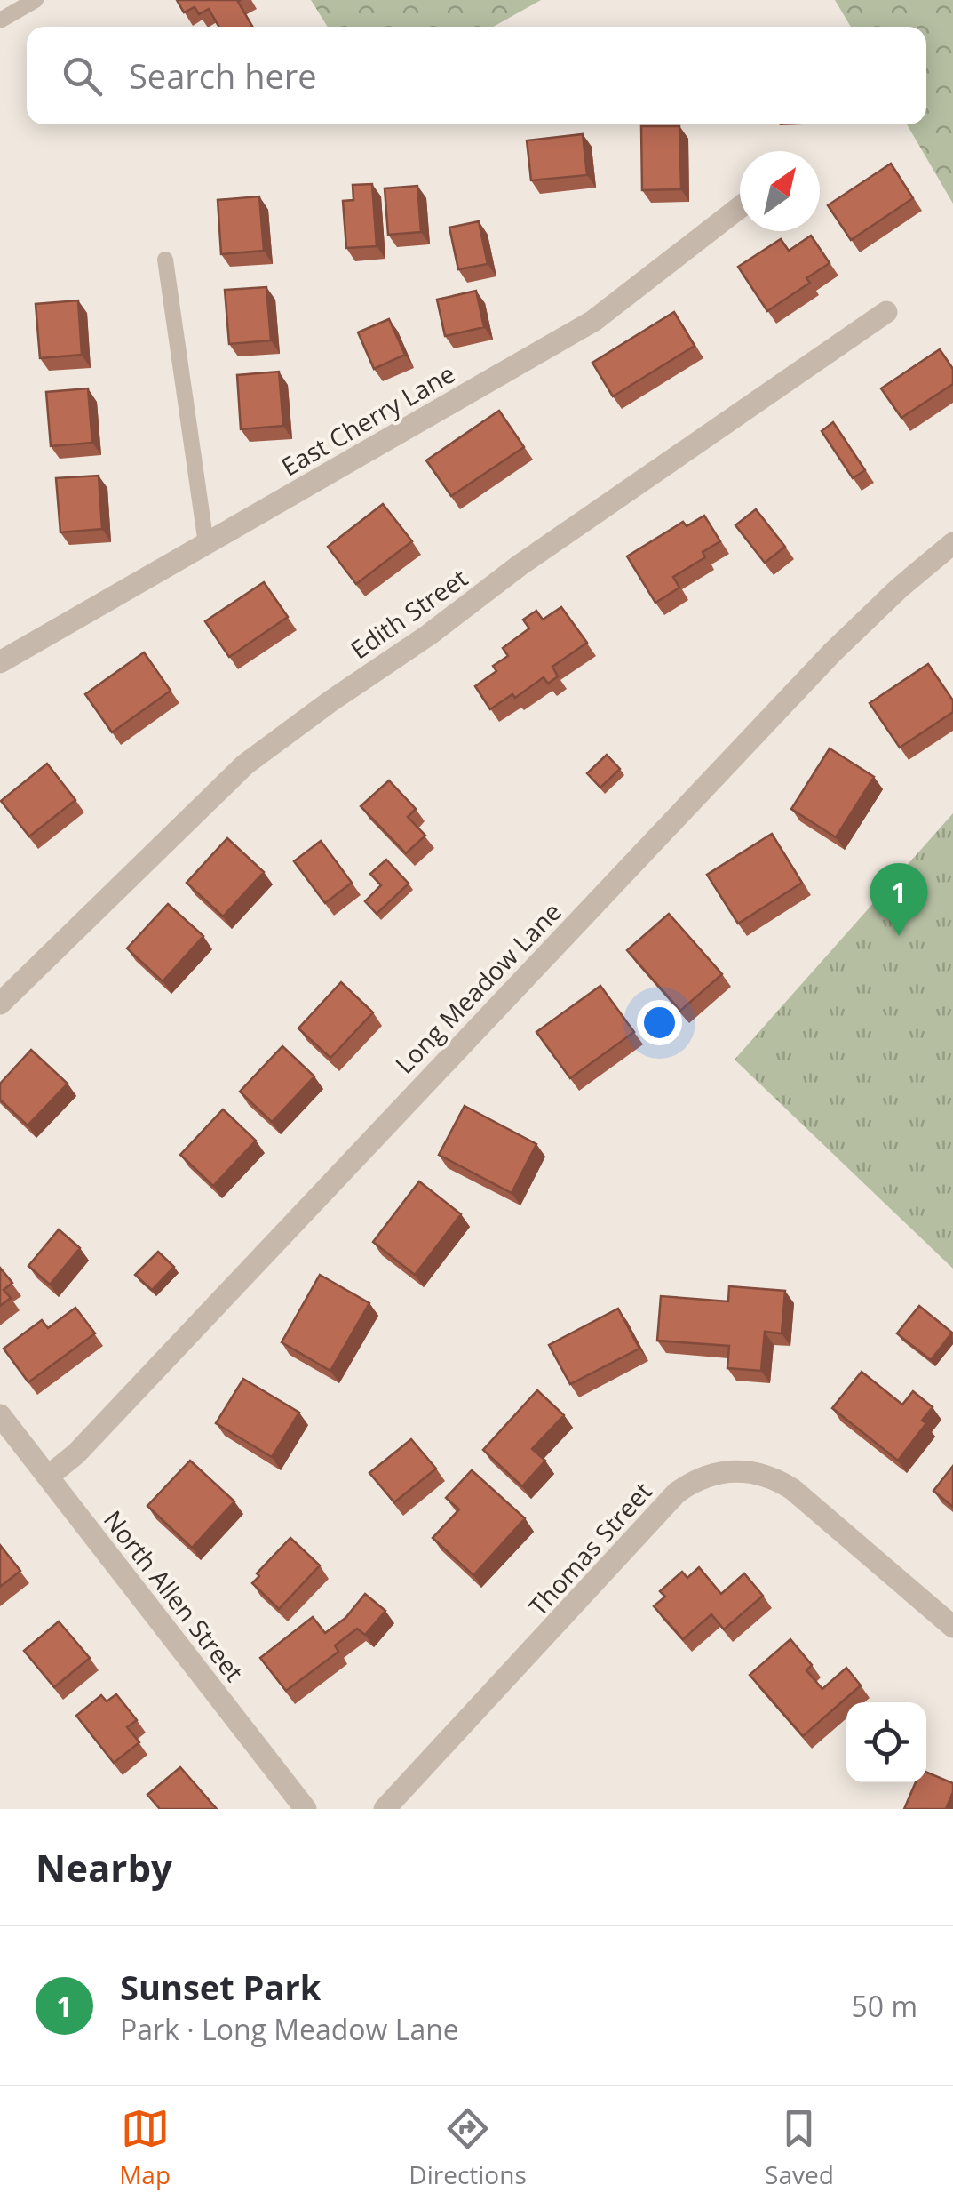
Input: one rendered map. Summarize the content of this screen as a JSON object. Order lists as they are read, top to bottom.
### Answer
{
  "streets": {
    "street": [
      "East Cherry Lane",
      "Edith Street",
      "Long Meadow Lane",
      "Thomas Street",
      "North Allen Street"
    ]
  },
  "crossings": [
    ["Long Meadow Lane", "North Allen Street"]
  ],
  "north": "top right",
  "page": {
    "search": "Search here",
    "pins": "1",
    "heading": "Nearby",
    "list": [
      {
        "mark": "1",
        "name": "Sunset Park",
        "note": "Park · Long Meadow Lane",
        "value": "50 m"
      }
    ],
    "nav": ["Map", "Directions", "Saved"]
  }
}
